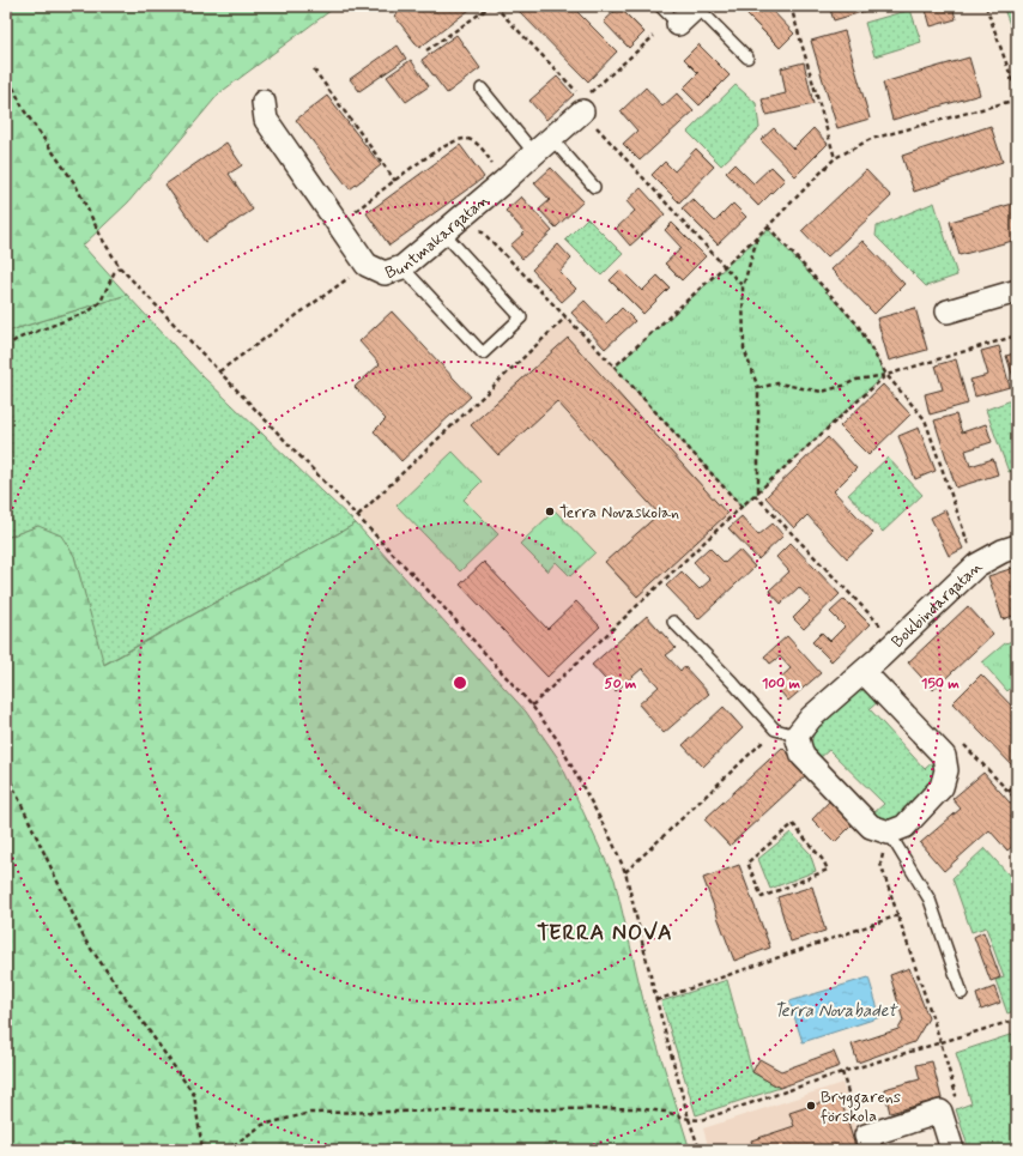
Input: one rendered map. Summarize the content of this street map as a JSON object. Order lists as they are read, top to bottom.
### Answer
{
  "streets": {
    "street": ["Buntmakargatan", "Bokbindargatan"]
  },
  "districts": ["TERRA NOVA"],
  "water": ["Terra Novabadet"],
  "places": ["Terra Novaskolan", "Bryggarens förskola"],
  "rings": ["50 m", "100 m", "150 m"]
}
